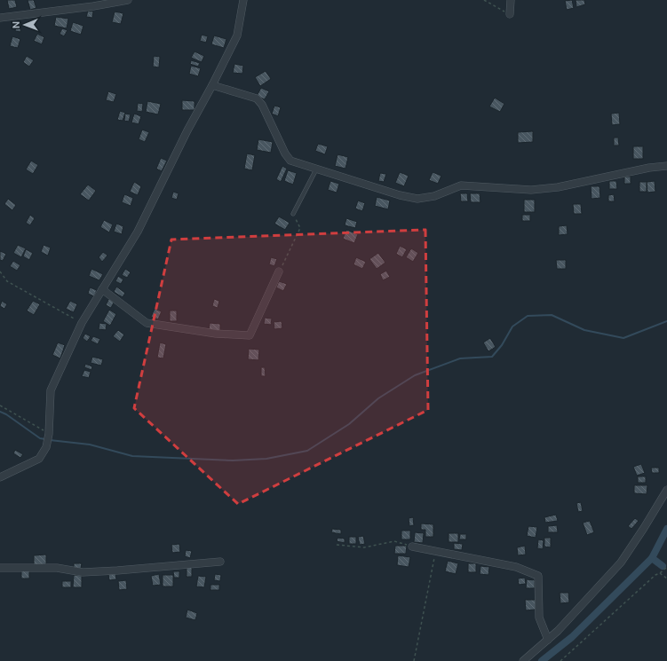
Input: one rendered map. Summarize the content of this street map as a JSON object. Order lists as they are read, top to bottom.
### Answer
{
  "north": "left"
}
